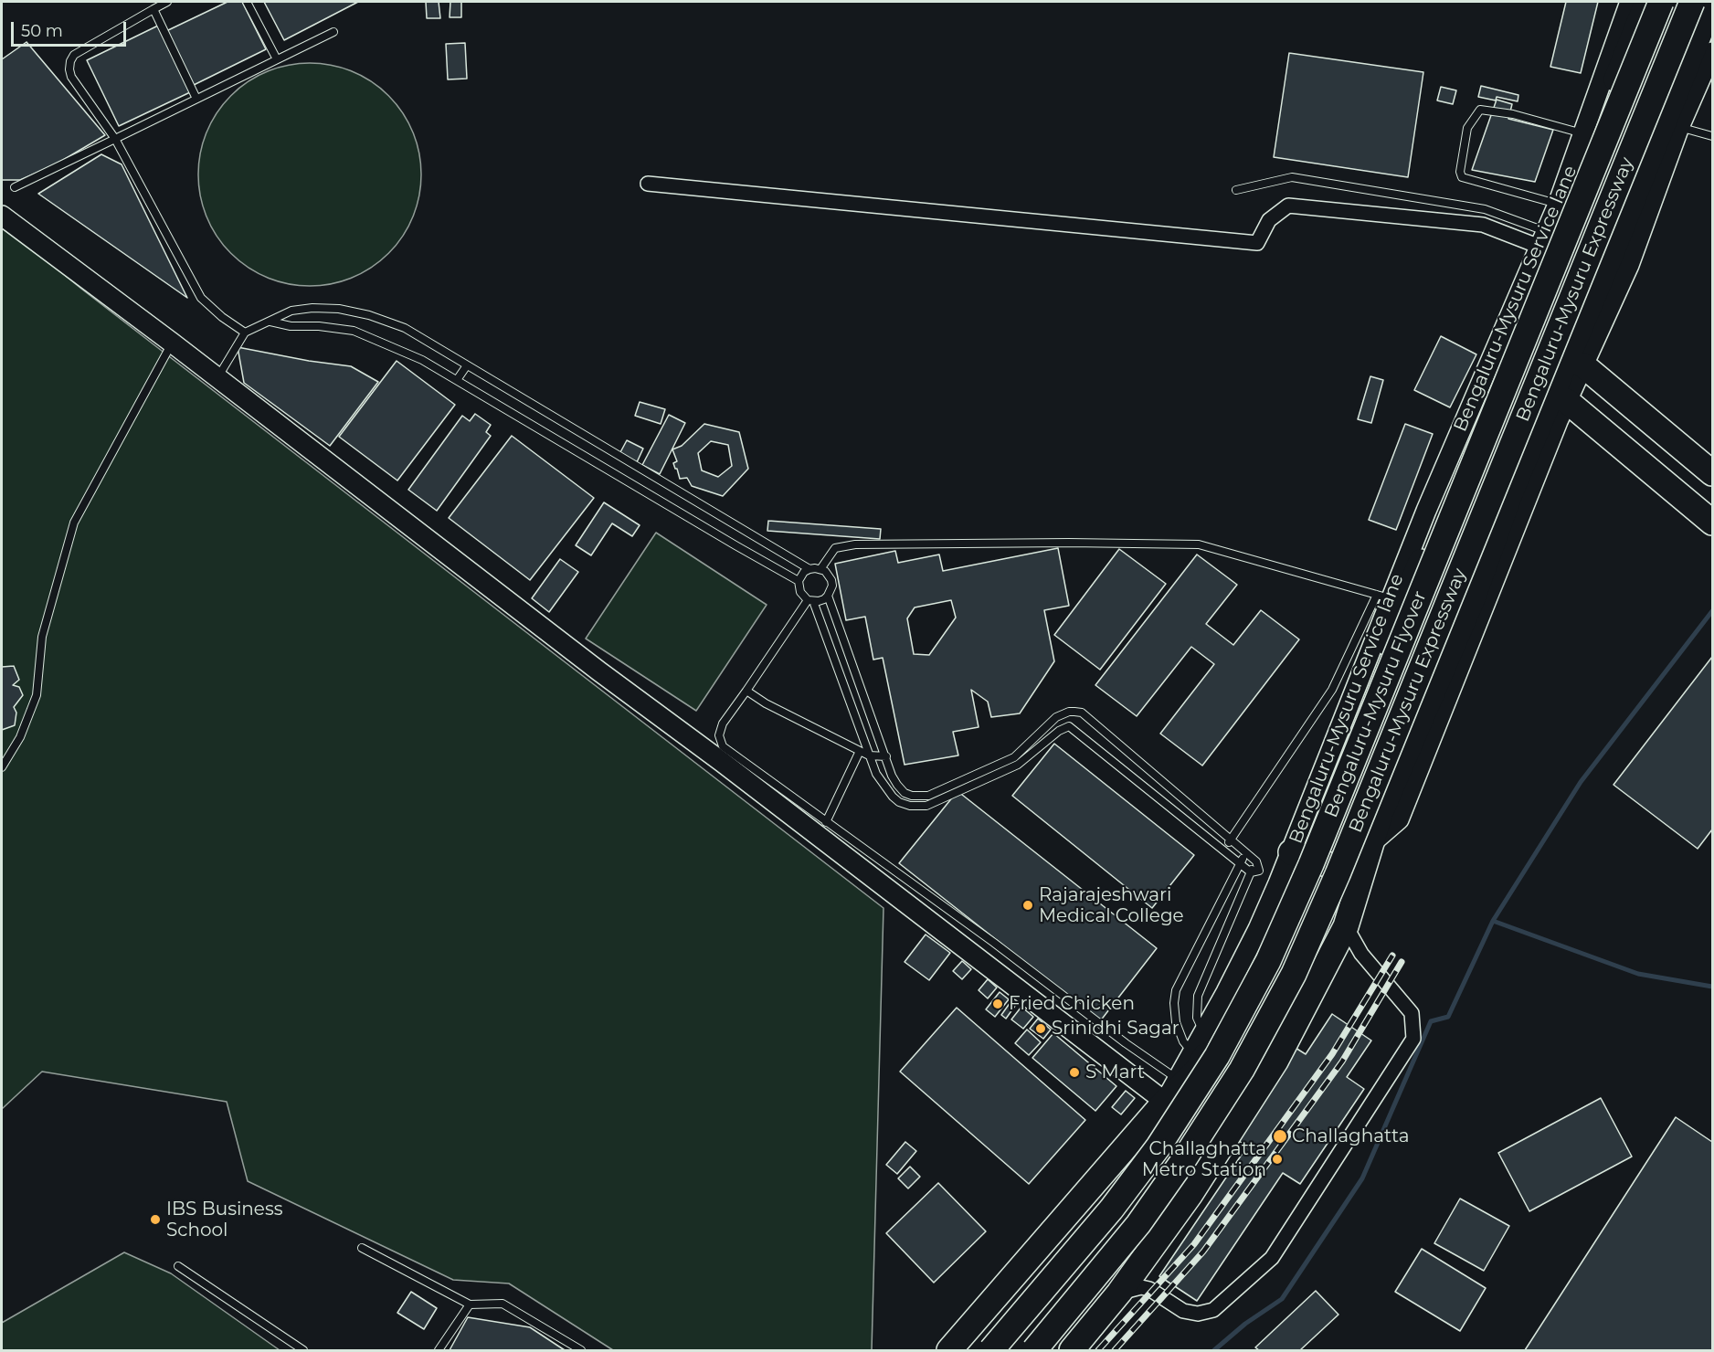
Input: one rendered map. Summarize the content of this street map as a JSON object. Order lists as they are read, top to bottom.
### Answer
{
  "streets": {
    "highway": ["Bengaluru-Mysuru Expressway", "Bengaluru-Mysuru Service lane", "Bengaluru-Mysuru Flyover"]
  },
  "places": [
    "Rajarajeshwari Medical College",
    "Fried Chicken",
    "Srinidhi Sagar",
    "S Mart",
    "Challaghatta",
    "Challaghatta Metro Station",
    "IBS Business School"
  ],
  "scale_bar": "50 m"
}
